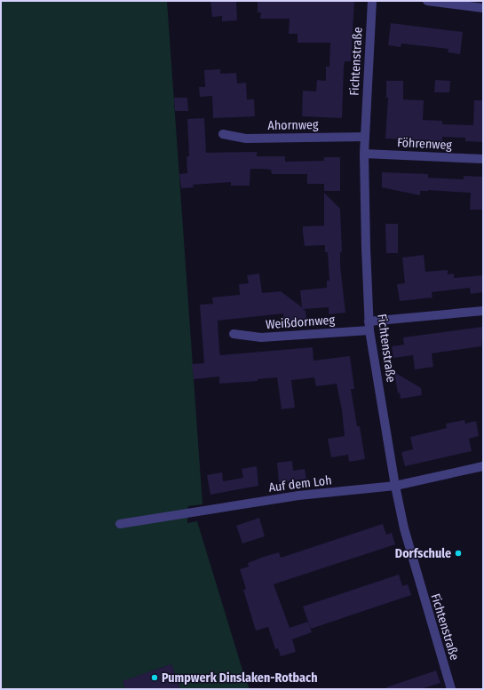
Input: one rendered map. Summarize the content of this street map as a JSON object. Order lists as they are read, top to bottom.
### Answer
{
  "streets": {
    "street": [
      "Fichtenstraße",
      "Ahornweg",
      "Föhrenweg",
      "Weißdornweg",
      "Auf dem Loh"
    ]
  },
  "crossings": [
    ["Fichtenstraße", "Ahornweg"],
    ["Fichtenstraße", "Föhrenweg"],
    ["Fichtenstraße", "Weißdornweg"],
    ["Fichtenstraße", "Auf dem Loh"]
  ],
  "places": ["Dorfschule", "Pumpwerk Dinslaken-Rotbach"]
}
